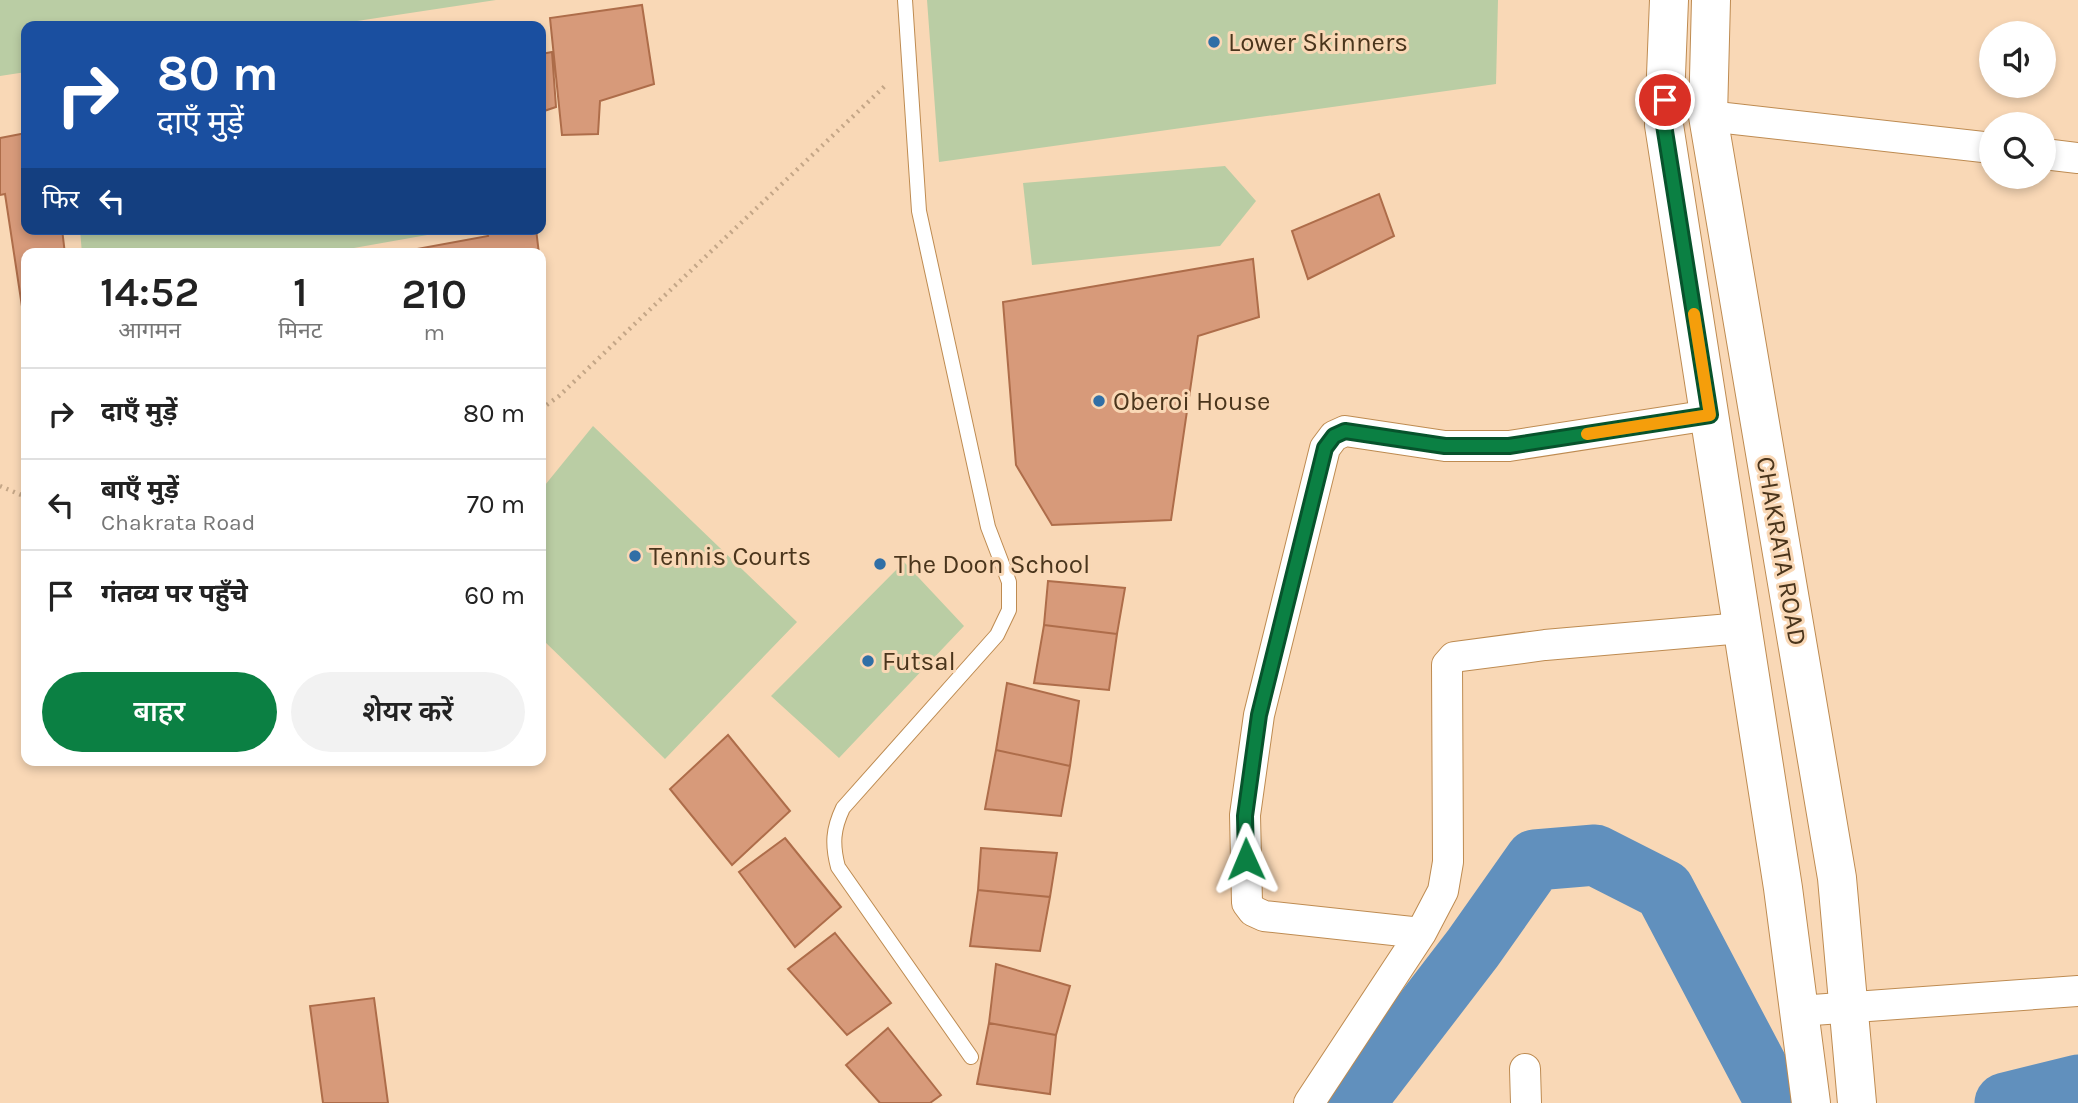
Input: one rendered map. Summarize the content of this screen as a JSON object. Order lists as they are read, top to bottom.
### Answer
{
  "streets": {
    "main road": ["CHAKRATA ROAD"]
  },
  "places": [
    "Lower Skinners",
    "Oberoi House",
    "Tennis Courts",
    "The Doon School",
    "Futsal"
  ],
  "page": {
    "turn": ["80 m", "दाएँ मुड़ें"],
    "then": "फिर",
    "eta": [
      "14:52",
      "आगमन",
      "1",
      "मिनट",
      "210",
      "m"
    ],
    "list": [
      {
        "name": "दाएँ मुड़ें",
        "value": "80 m"
      },
      {
        "name": "बाएँ मुड़ें",
        "note": "Chakrata Road",
        "value": "70 m"
      },
      {
        "name": "गंतव्य पर पहुँचे",
        "value": "60 m"
      }
    ],
    "buttons": ["बाहर", "शेयर करें"]
  }
}
